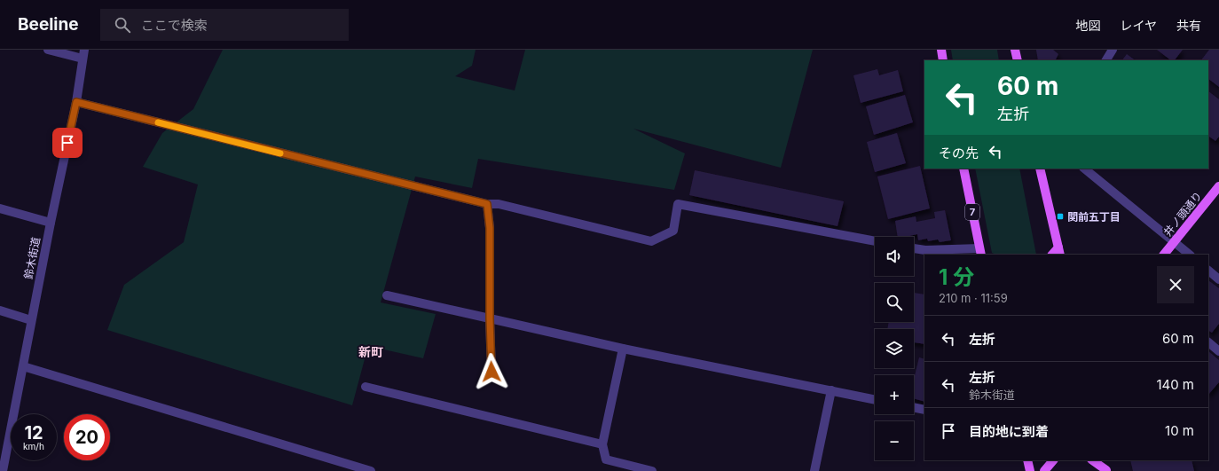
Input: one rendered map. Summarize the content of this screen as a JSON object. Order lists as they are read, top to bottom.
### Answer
{
  "streets": {
    "main road": ["7", "井ノ頭通り"],
    "street": ["鈴木街道"]
  },
  "districts": ["新町"],
  "places": {
    "transit": ["関前五丁目"]
  },
  "page": {
    "header": "Beeline",
    "search": "ここで検索",
    "nav": ["地図", "レイヤ", "共有"],
    "turn": ["60 m", "左折"],
    "then": "その先",
    "map_buttons": ["+", "−"],
    "heading": ["1 分", "210 m · 11:59"],
    "list": [
      {
        "name": "左折",
        "value": "60 m"
      },
      {
        "name": "左折",
        "note": "鈴木街道",
        "value": "140 m"
      },
      {
        "name": "目的地に到着",
        "value": "10 m"
      }
    ],
    "speed": "12 km/h",
    "limit": "20"
  }
}
